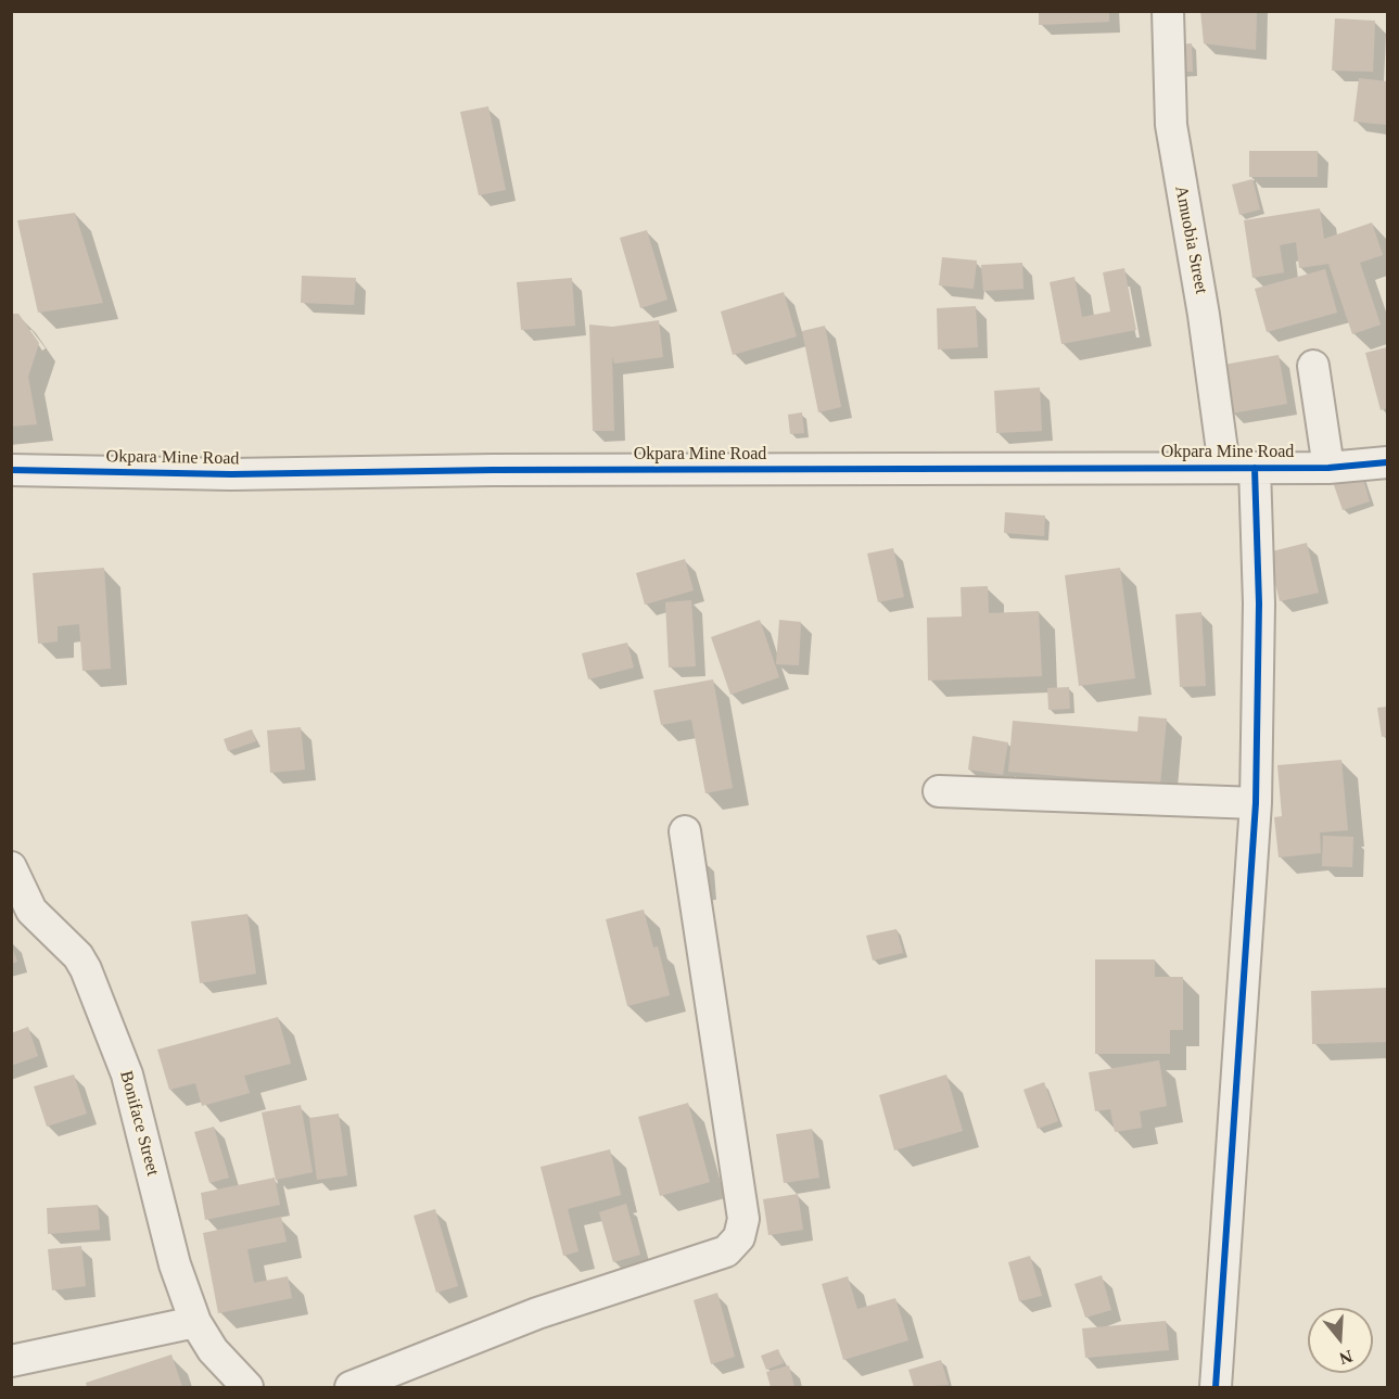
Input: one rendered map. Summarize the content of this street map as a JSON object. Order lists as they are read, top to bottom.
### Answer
{
  "streets": {
    "street": ["Amuobia Street", "Okpara Mine Road", "Boniface Street"]
  },
  "crossings": [
    ["Amuobia Street", "Okpara Mine Road"]
  ],
  "north": "bottom"
}
